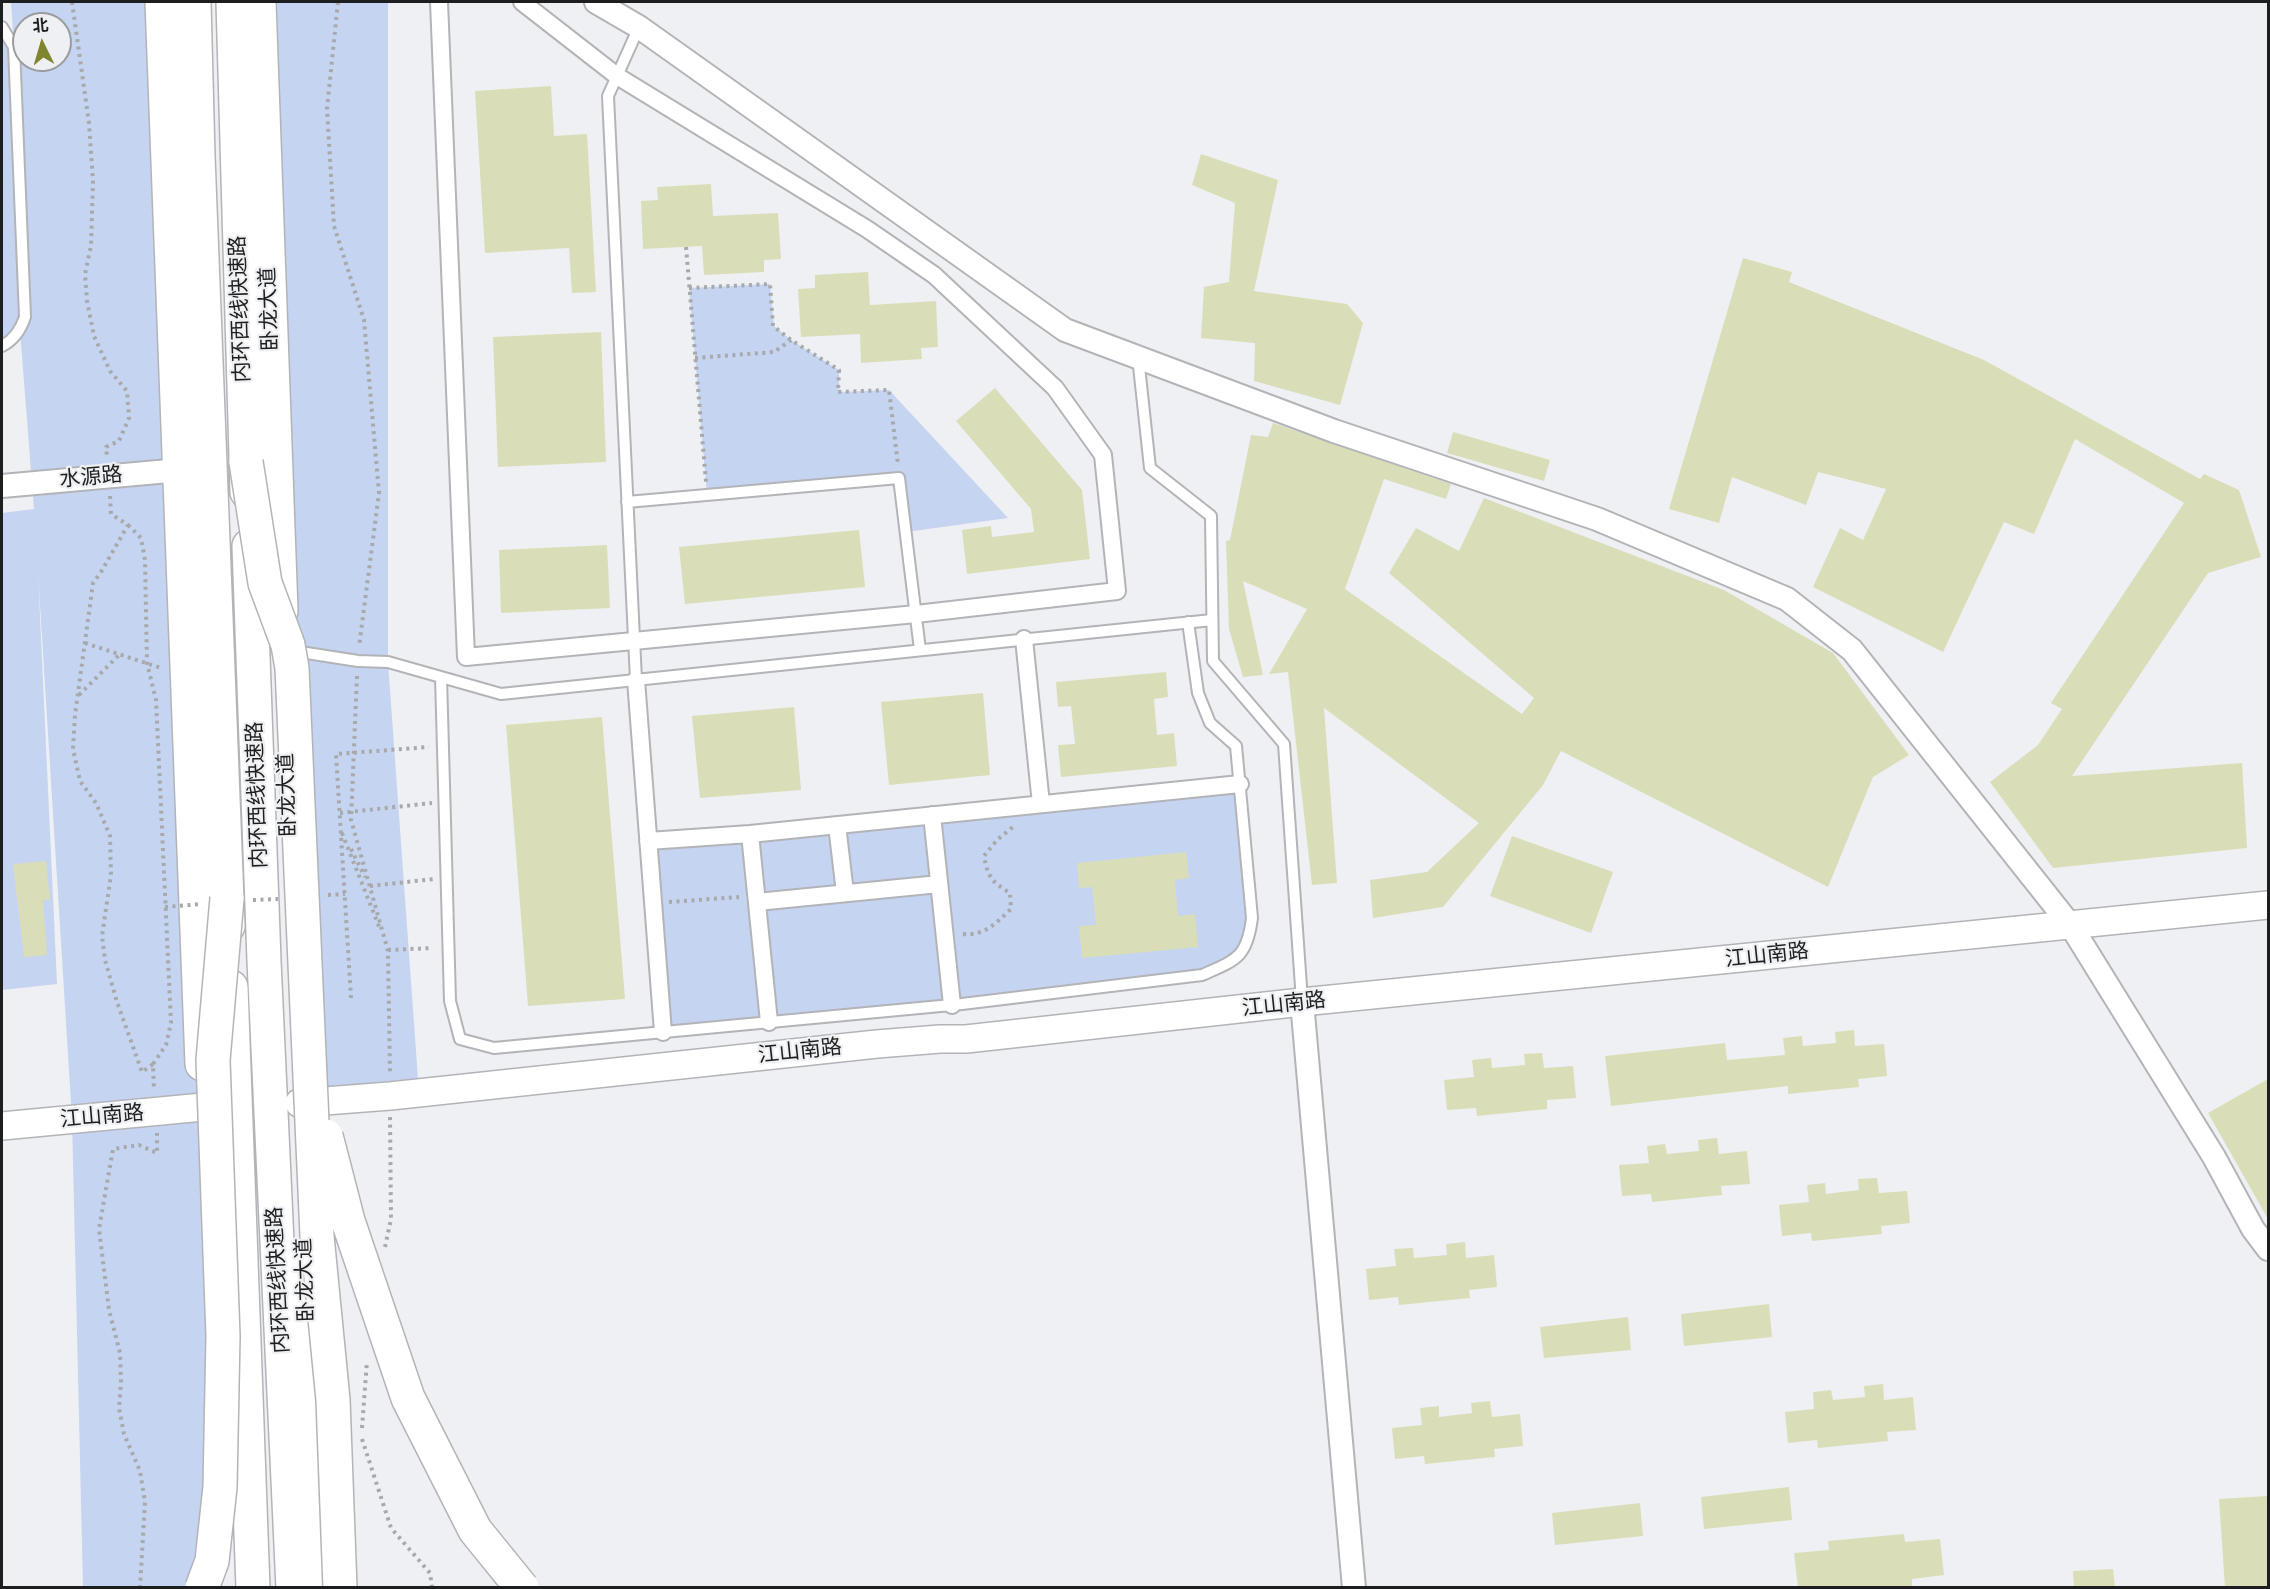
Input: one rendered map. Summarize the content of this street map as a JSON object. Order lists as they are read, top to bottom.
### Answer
{
  "streets": {
    "highway": ["内环西线快速路", "卧龙大道"],
    "street": ["水源路", "江山南路"]
  },
  "crossings": [
    ["卧龙大道", "江山南路"]
  ],
  "north": "top"
}
